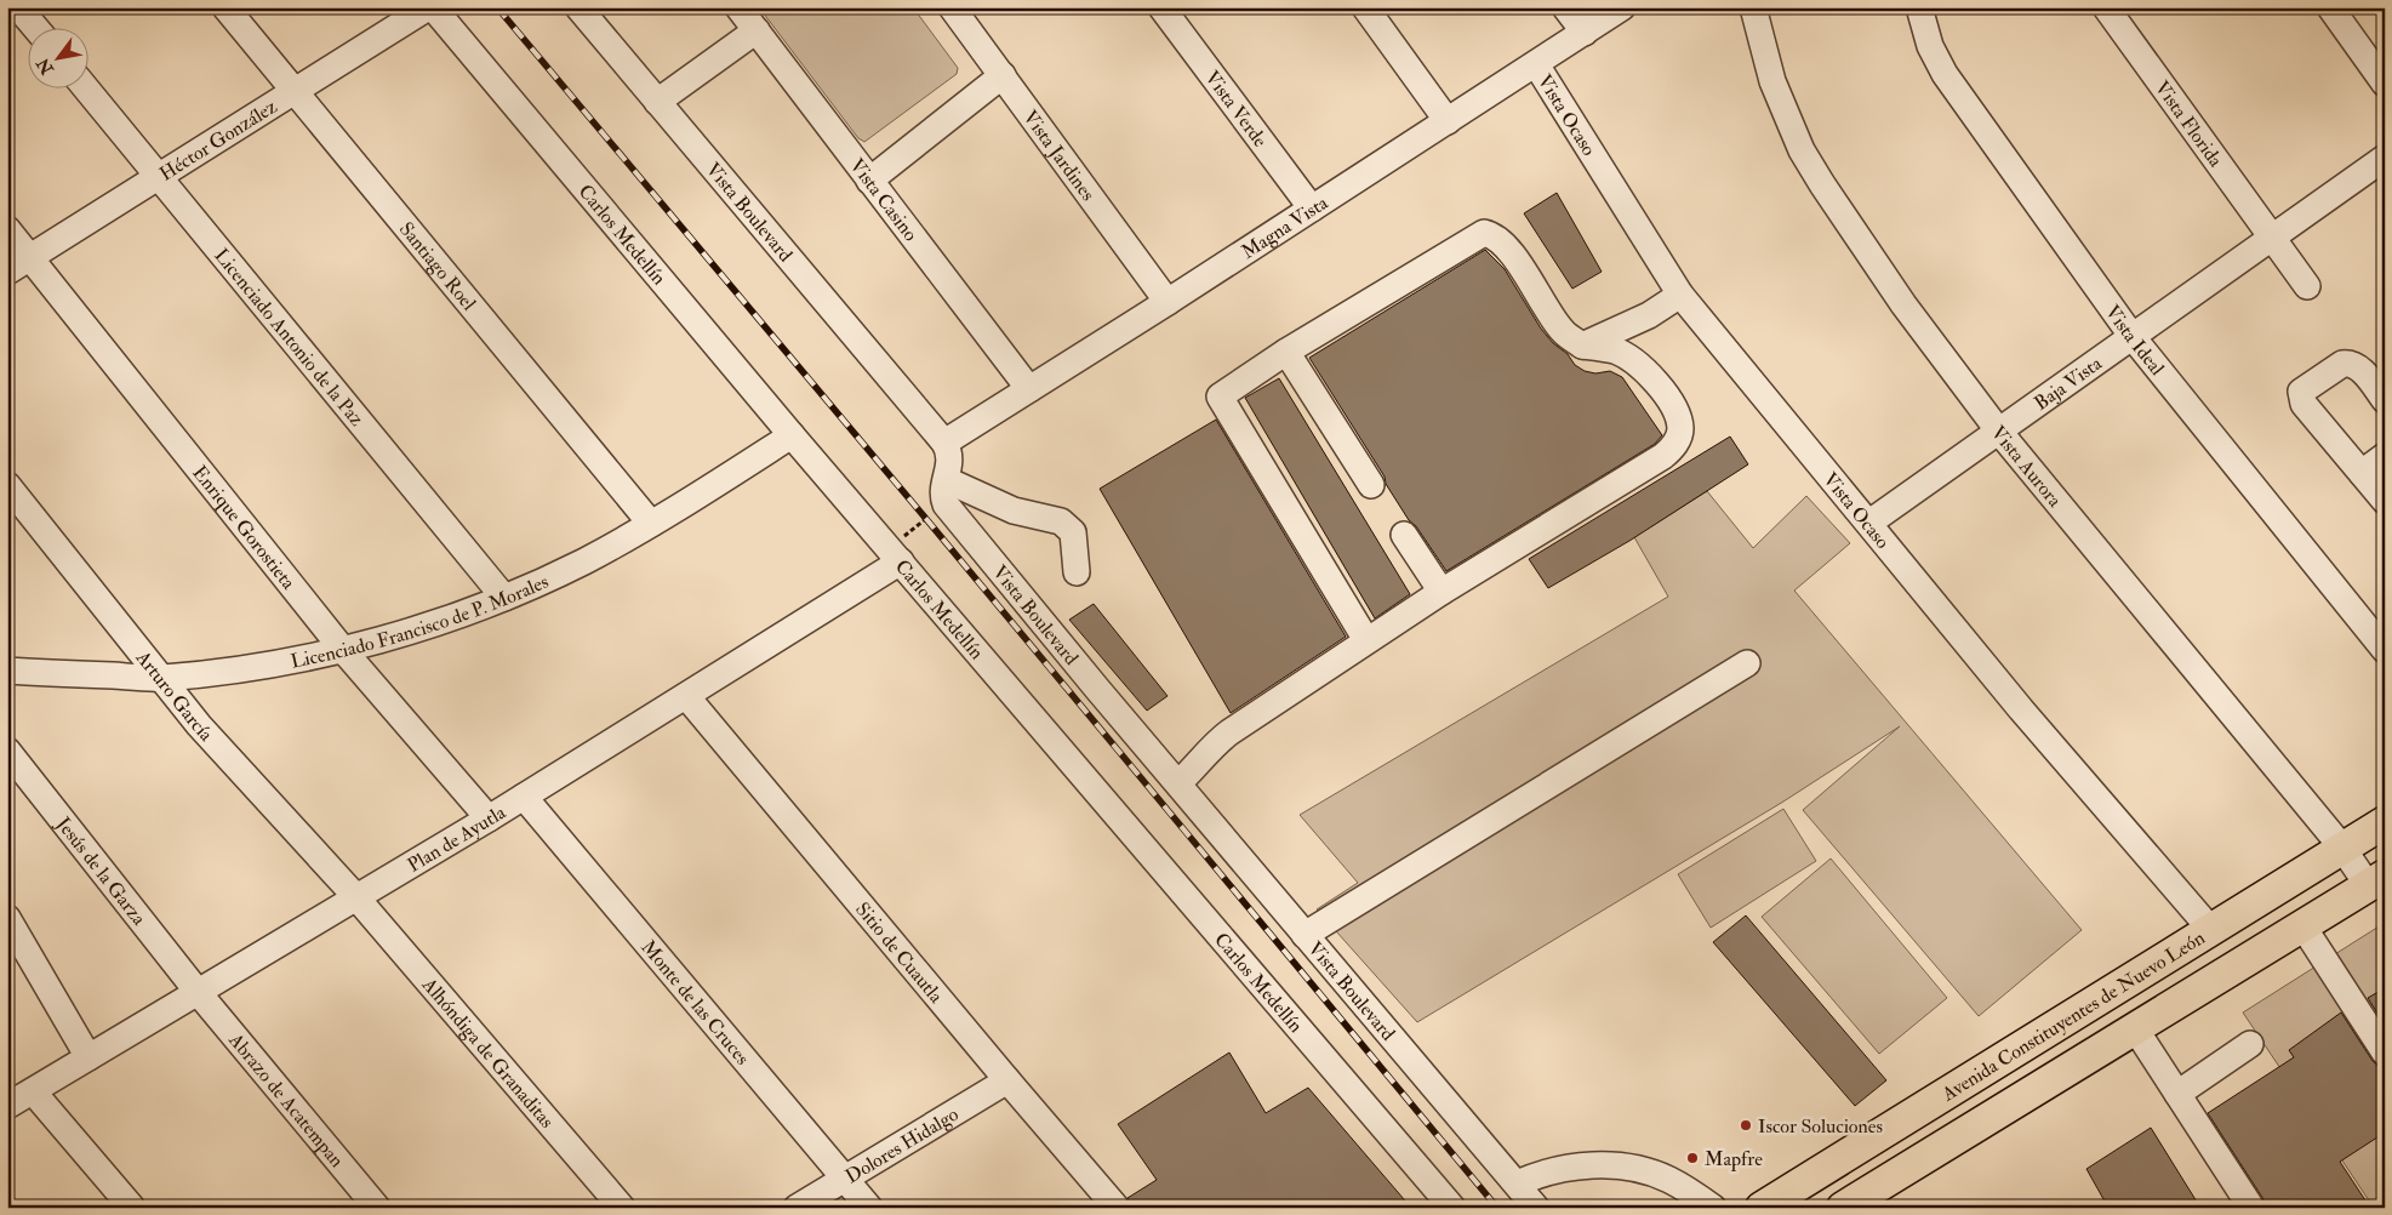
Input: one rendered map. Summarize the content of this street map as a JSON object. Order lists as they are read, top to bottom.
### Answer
{
  "streets": {
    "main road": ["Avenida Constituyentes de Nuevo León"],
    "street": [
      "Vista Verde",
      "Vista Ocaso",
      "Vista Florida",
      "Héctor González",
      "Vista Jardines",
      "Vista Casino",
      "Vista Boulevard",
      "Magna Vista",
      "Carlos Medellín",
      "Santiago Roel",
      "Licenciado Antonio de la Paz",
      "Vista Ideal",
      "Baja Vista",
      "Vista Aurora",
      "Enrique Gorostieta",
      "Licenciado Francisco de P. Morales",
      "Arturo García",
      "Plan de Ayutla",
      "Jesús de la Garza",
      "Sitio de Cuautla",
      "Monte de las Cruces",
      "Alhóndiga de Granaditas",
      "Abrazo de Acatempan",
      "Dolores Hidalgo"
    ]
  },
  "crossings": [
    ["Vista Verde", "Magna Vista"],
    ["Vista Ocaso", "Magna Vista"],
    ["Vista Ocaso", "Baja Vista"],
    ["Vista Ocaso", "Avenida Constituyentes de Nuevo León"],
    ["Vista Florida", "Baja Vista"],
    ["Héctor González", "Carlos Medellín"],
    ["Héctor González", "Santiago Roel"],
    ["Héctor González", "Licenciado Antonio de la Paz"],
    ["Héctor González", "Enrique Gorostieta"],
    ["Vista Jardines", "Magna Vista"],
    ["Vista Casino", "Magna Vista"],
    ["Vista Boulevard", "Magna Vista"],
    ["Carlos Medellín", "Licenciado Francisco de P. Morales"],
    ["Carlos Medellín", "Plan de Ayutla"],
    ["Santiago Roel", "Licenciado Francisco de P. Morales"],
    ["Licenciado Antonio de la Paz", "Licenciado Francisco de P. Morales"],
    ["Vista Ideal", "Baja Vista"],
    ["Baja Vista", "Vista Aurora"],
    ["Vista Aurora", "Avenida Constituyentes de Nuevo León"],
    ["Enrique Gorostieta", "Licenciado Francisco de P. Morales"],
    ["Enrique Gorostieta", "Plan de Ayutla"],
    ["Licenciado Francisco de P. Morales", "Arturo García"],
    ["Arturo García", "Plan de Ayutla"],
    ["Arturo García", "Alhóndiga de Granaditas"],
    ["Plan de Ayutla", "Jesús de la Garza"],
    ["Plan de Ayutla", "Sitio de Cuautla"],
    ["Plan de Ayutla", "Monte de las Cruces"],
    ["Plan de Ayutla", "Alhóndiga de Granaditas"],
    ["Plan de Ayutla", "Abrazo de Acatempan"],
    ["Jesús de la Garza", "Abrazo de Acatempan"],
    ["Sitio de Cuautla", "Dolores Hidalgo"],
    ["Monte de las Cruces", "Dolores Hidalgo"]
  ],
  "places": ["Iscor Soluciones", "Mapfre"],
  "north": "bottom left"
}
